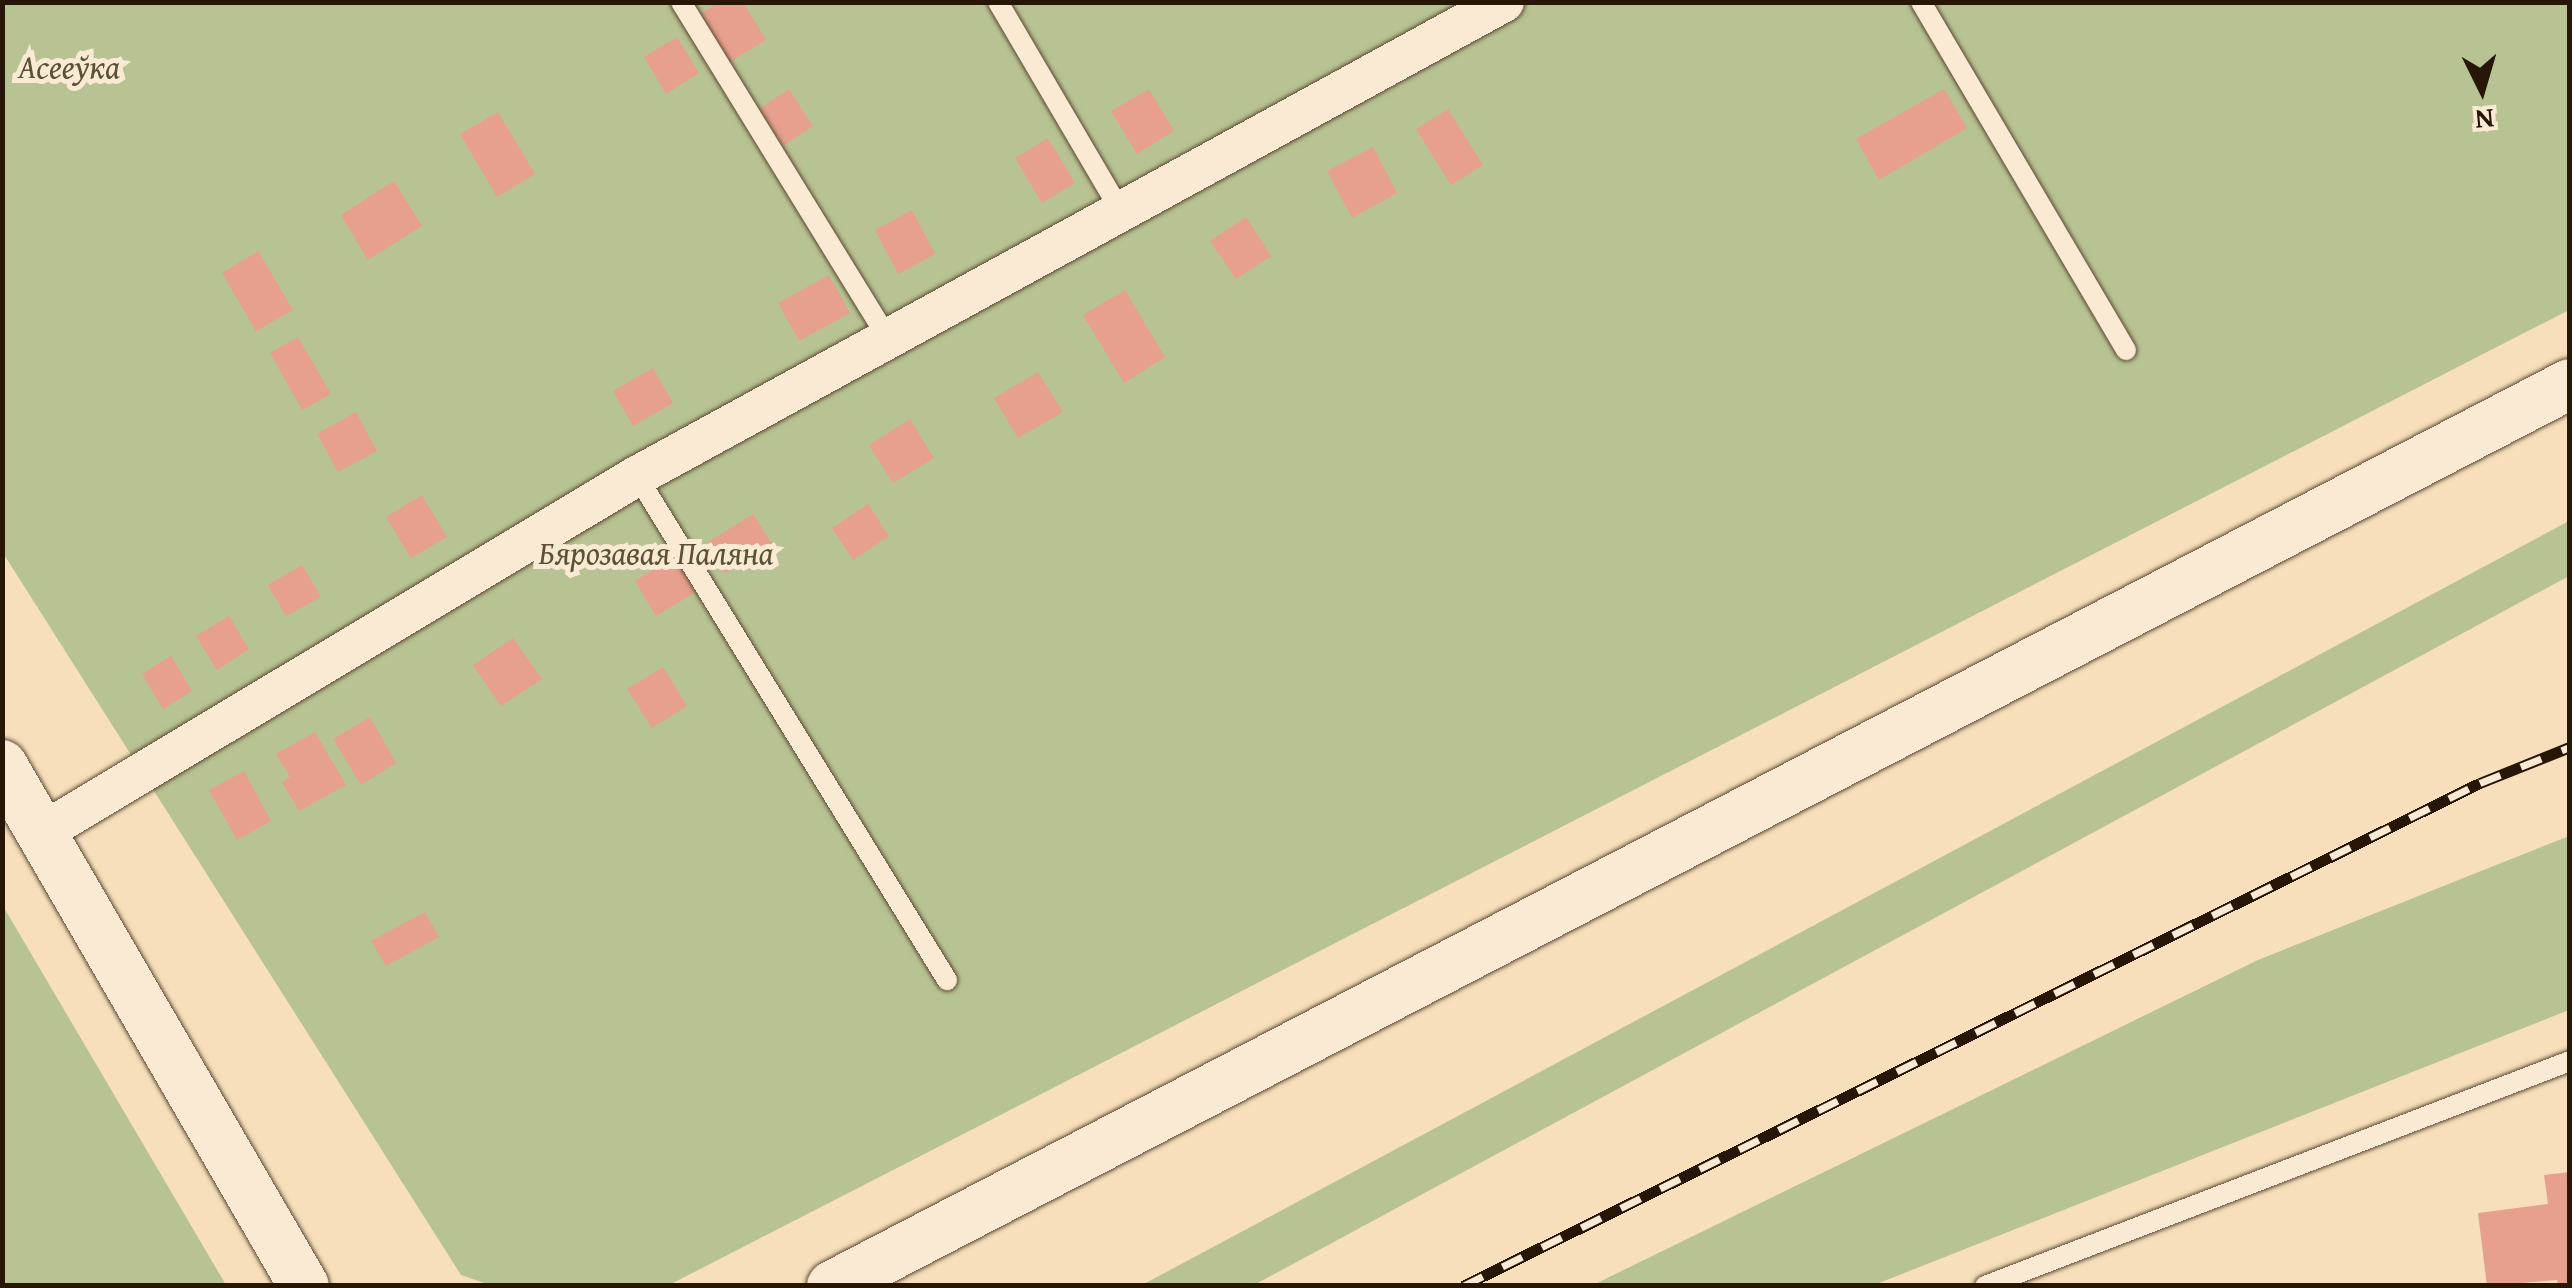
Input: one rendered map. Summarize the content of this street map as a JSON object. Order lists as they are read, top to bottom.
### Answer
{
  "parks": ["Асееўка", "Бярозавая Паляна"],
  "north": "bottom"
}
